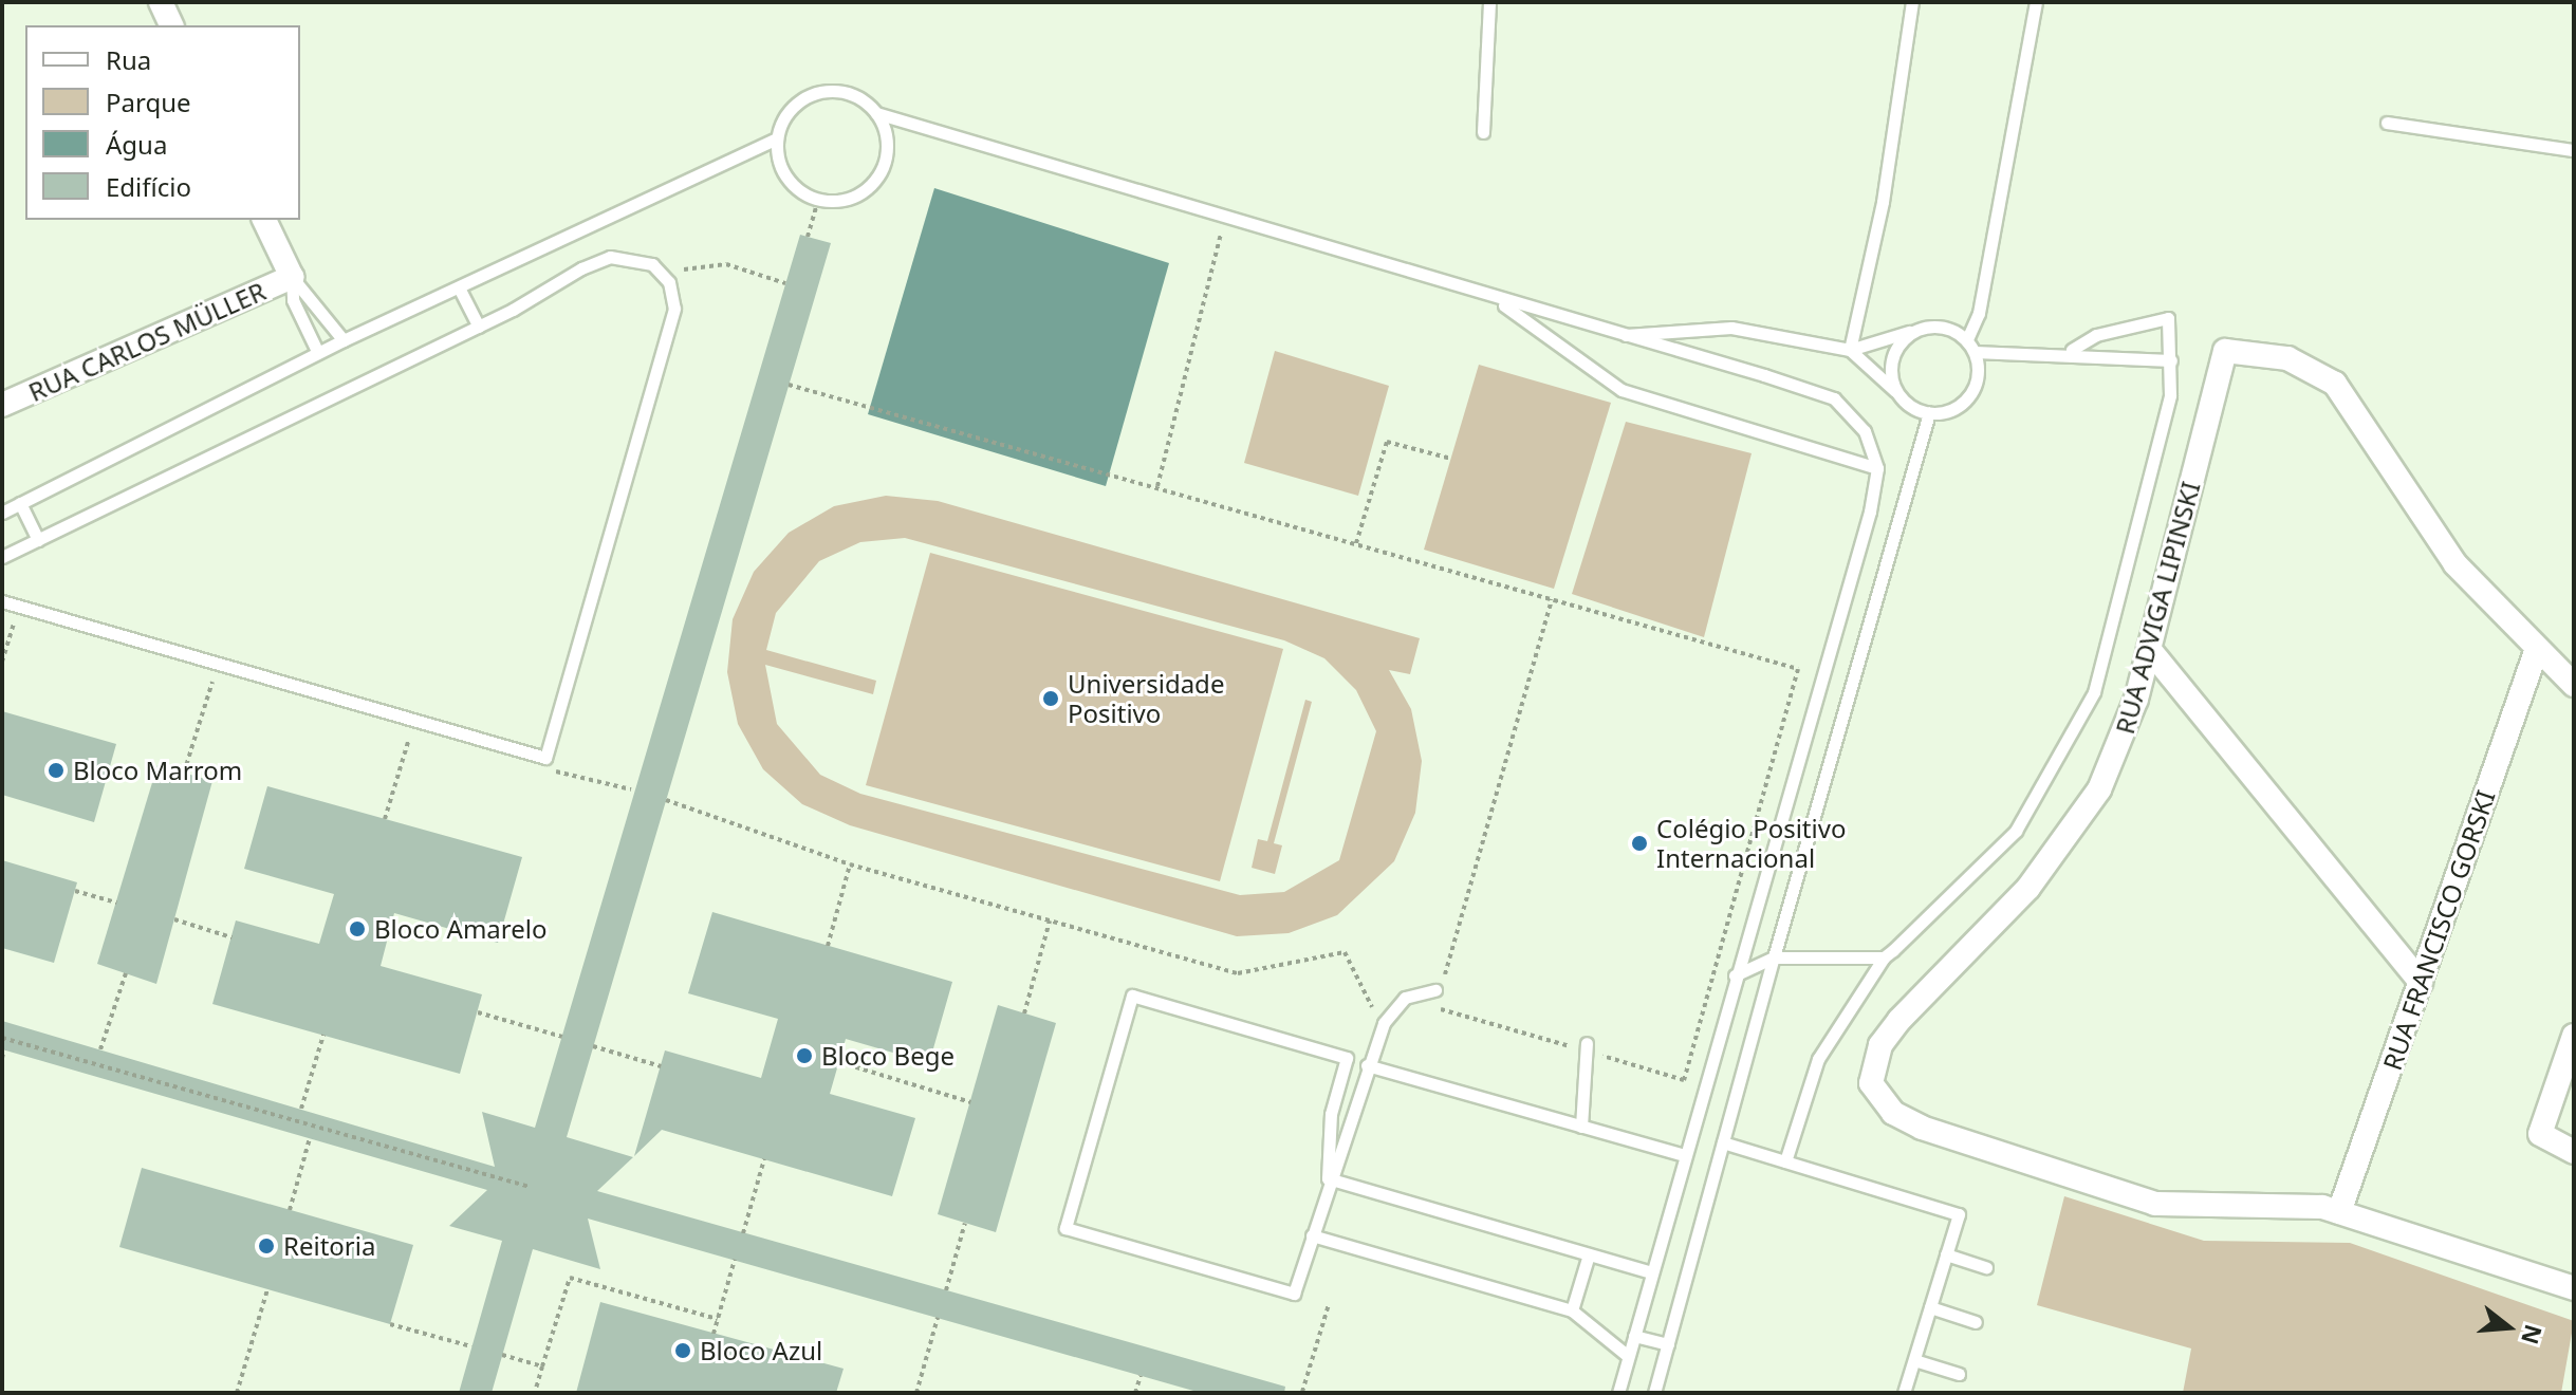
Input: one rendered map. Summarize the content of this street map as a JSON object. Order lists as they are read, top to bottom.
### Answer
{
  "streets": {
    "street": ["RUA CARLOS MÜLLER", "RUA ADVIGA LIPINSKI", "RUA FRANCISCO GORSKI"]
  },
  "crossings": [
    ["RUA ADVIGA LIPINSKI", "RUA FRANCISCO GORSKI"]
  ],
  "places": [
    "Universidade Positivo",
    "Bloco Marrom",
    "Colégio Positivo Internacional",
    "Bloco Amarelo",
    "Bloco Bege",
    "Reitoria",
    "Bloco Azul"
  ],
  "legend": [
    "Rua",
    "Parque",
    "Água",
    "Edifício"
  ],
  "north": "right"
}
